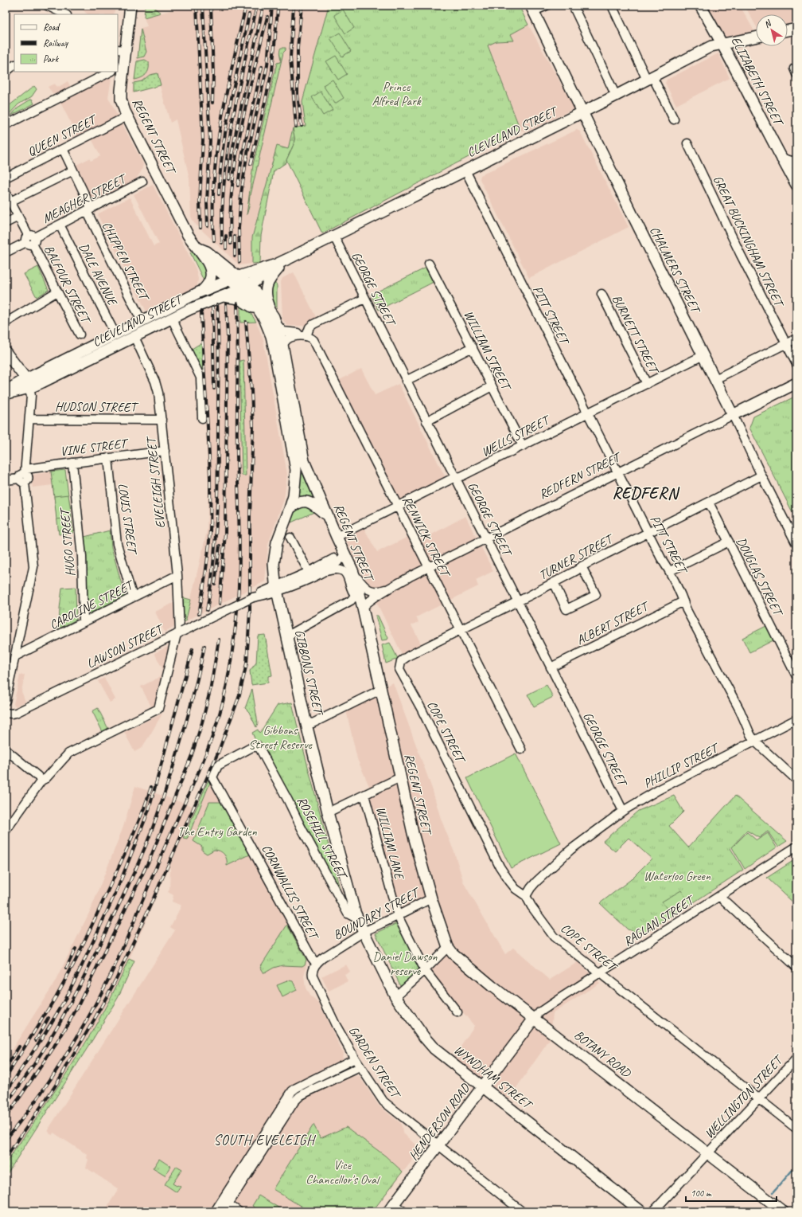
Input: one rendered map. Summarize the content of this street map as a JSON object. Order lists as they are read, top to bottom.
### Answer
{
  "streets": {
    "main road": [
      "ELIZABETH STREET",
      "CLEVELAND STREET",
      "REGENT STREET",
      "CHALMERS STREET",
      "REDFERN STREET",
      "GIBBONS STREET",
      "BOTANY ROAD",
      "WYNDHAM STREET",
      "HENDERSON ROAD"
    ],
    "street": [
      "QUEEN STREET",
      "MEAGHER STREET",
      "GREAT BUCKINGHAM STREET",
      "CHIPPEN STREET",
      "DALE AVENUE",
      "BALFOUR STREET",
      "GEORGE STREET",
      "PITT STREET",
      "BURNETT STREET",
      "WILLIAM STREET",
      "HUDSON STREET",
      "WELLS STREET",
      "VINE STREET",
      "EVELEIGH STREET",
      "LOUIS STREET",
      "RENWICK STREET",
      "HUGO STREET",
      "TURNER STREET",
      "DOUGLAS STREET",
      "CAROLINE STREET",
      "ALBERT STREET",
      "LAWSON STREET",
      "COPE STREET",
      "PHILLIP STREET",
      "ROSEHILL STREET",
      "WILLIAM LANE",
      "CORNWALLIS STREET",
      "BOUNDARY STREET",
      "RAGLAN STREET",
      "GARDEN STREET",
      "WELLINGTON STREET"
    ]
  },
  "crossings": [
    ["ELIZABETH STREET", "CLEVELAND STREET"],
    ["CLEVELAND STREET", "REGENT STREET"],
    ["CLEVELAND STREET", "CHIPPEN STREET"],
    ["CLEVELAND STREET", "CHALMERS STREET"],
    ["CLEVELAND STREET", "DALE AVENUE"],
    ["CLEVELAND STREET", "GEORGE STREET"],
    ["CLEVELAND STREET", "PITT STREET"],
    ["CLEVELAND STREET", "EVELEIGH STREET"],
    ["REGENT STREET", "QUEEN STREET"],
    ["REGENT STREET", "WELLS STREET"],
    ["REGENT STREET", "REDFERN STREET"],
    ["REGENT STREET", "GIBBONS STREET"],
    ["REGENT STREET", "BOUNDARY STREET"],
    ["REGENT STREET", "BOTANY ROAD"],
    ["QUEEN STREET", "CHIPPEN STREET"],
    ["MEAGHER STREET", "CHIPPEN STREET"],
    ["MEAGHER STREET", "DALE AVENUE"],
    ["MEAGHER STREET", "BALFOUR STREET"],
    ["CHALMERS STREET", "WELLS STREET"],
    ["CHALMERS STREET", "REDFERN STREET"],
    ["CHALMERS STREET", "TURNER STREET"],
    ["GEORGE STREET", "WELLS STREET"],
    ["GEORGE STREET", "REDFERN STREET"],
    ["GEORGE STREET", "TURNER STREET"],
    ["GEORGE STREET", "ALBERT STREET"],
    ["GEORGE STREET", "PHILLIP STREET"],
    ["PITT STREET", "WELLS STREET"],
    ["PITT STREET", "REDFERN STREET"],
    ["PITT STREET", "TURNER STREET"],
    ["PITT STREET", "ALBERT STREET"],
    ["PITT STREET", "PHILLIP STREET"],
    ["BURNETT STREET", "WELLS STREET"],
    ["WILLIAM STREET", "WELLS STREET"],
    ["HUDSON STREET", "EVELEIGH STREET"],
    ["WELLS STREET", "RENWICK STREET"],
    ["VINE STREET", "EVELEIGH STREET"],
    ["VINE STREET", "LOUIS STREET"],
    ["VINE STREET", "HUGO STREET"],
    ["REDFERN STREET", "RENWICK STREET"],
    ["REDFERN STREET", "GIBBONS STREET"],
    ["EVELEIGH STREET", "CAROLINE STREET"],
    ["EVELEIGH STREET", "LAWSON STREET"],
    ["LOUIS STREET", "CAROLINE STREET"],
    ["RENWICK STREET", "TURNER STREET"],
    ["HUGO STREET", "CAROLINE STREET"],
    ["TURNER STREET", "DOUGLAS STREET"],
    ["TURNER STREET", "COPE STREET"],
    ["LAWSON STREET", "GIBBONS STREET"],
    ["GIBBONS STREET", "ROSEHILL STREET"],
    ["GIBBONS STREET", "BOUNDARY STREET"],
    ["GIBBONS STREET", "WYNDHAM STREET"],
    ["COPE STREET", "PHILLIP STREET"],
    ["COPE STREET", "RAGLAN STREET"],
    ["COPE STREET", "WELLINGTON STREET"],
    ["ROSEHILL STREET", "CORNWALLIS STREET"],
    ["WILLIAM LANE", "BOUNDARY STREET"],
    ["CORNWALLIS STREET", "BOUNDARY STREET"],
    ["CORNWALLIS STREET", "GARDEN STREET"],
    ["BOUNDARY STREET", "BOTANY ROAD"],
    ["BOUNDARY STREET", "GARDEN STREET"],
    ["BOUNDARY STREET", "WYNDHAM STREET"],
    ["RAGLAN STREET", "BOTANY ROAD"],
    ["RAGLAN STREET", "HENDERSON ROAD"],
    ["BOTANY ROAD", "WELLINGTON STREET"],
    ["BOTANY ROAD", "HENDERSON ROAD"],
    ["GARDEN STREET", "HENDERSON ROAD"],
    ["WYNDHAM STREET", "HENDERSON ROAD"]
  ],
  "districts": ["REDFERN", "SOUTH EVELEIGH"],
  "parks": [
    "Prince Alfred Park",
    "Gibbons Street Reserve",
    "The Entry Garden",
    "Waterloo Green",
    "Daniel Dawson reserve",
    "Vice Chancellor's Oval"
  ],
  "legend": ["Road", "Railway", "Park"],
  "scale_bar": "100 m",
  "north": "top left"
}
